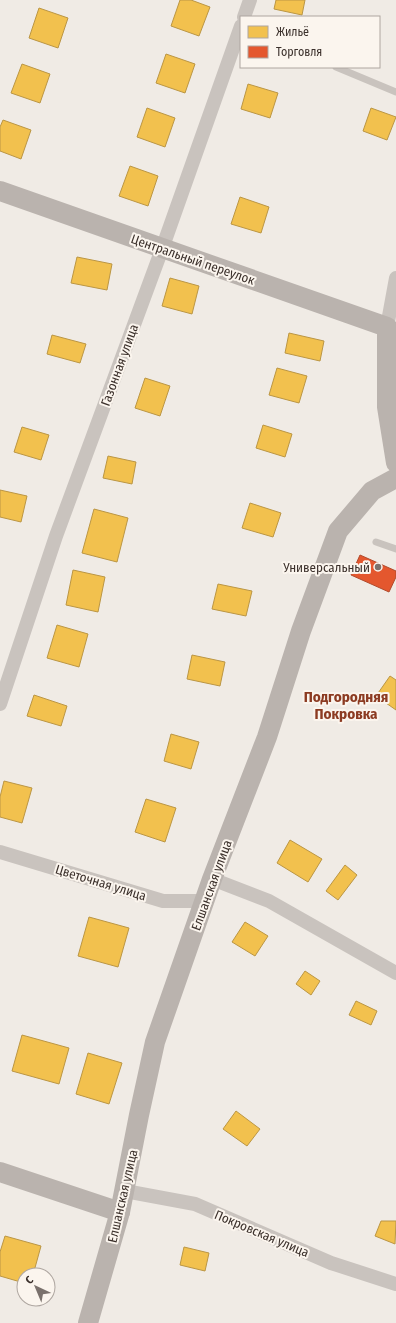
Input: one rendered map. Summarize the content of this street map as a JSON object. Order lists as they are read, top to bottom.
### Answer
{
  "streets": {
    "street": [
      "Центральный переулок",
      "Газонная улица",
      "Цветочная улица",
      "Елшанская улица",
      "Покровская улица"
    ]
  },
  "crossings": [
    ["Центральный переулок", "Газонная улица"],
    ["Цветочная улица", "Елшанская улица"],
    ["Елшанская улица", "Покровская улица"]
  ],
  "districts": ["Подгородняя Покровка"],
  "places": ["Универсальный"],
  "legend": ["Жильё", "Торговля"],
  "north": "top left"
}
